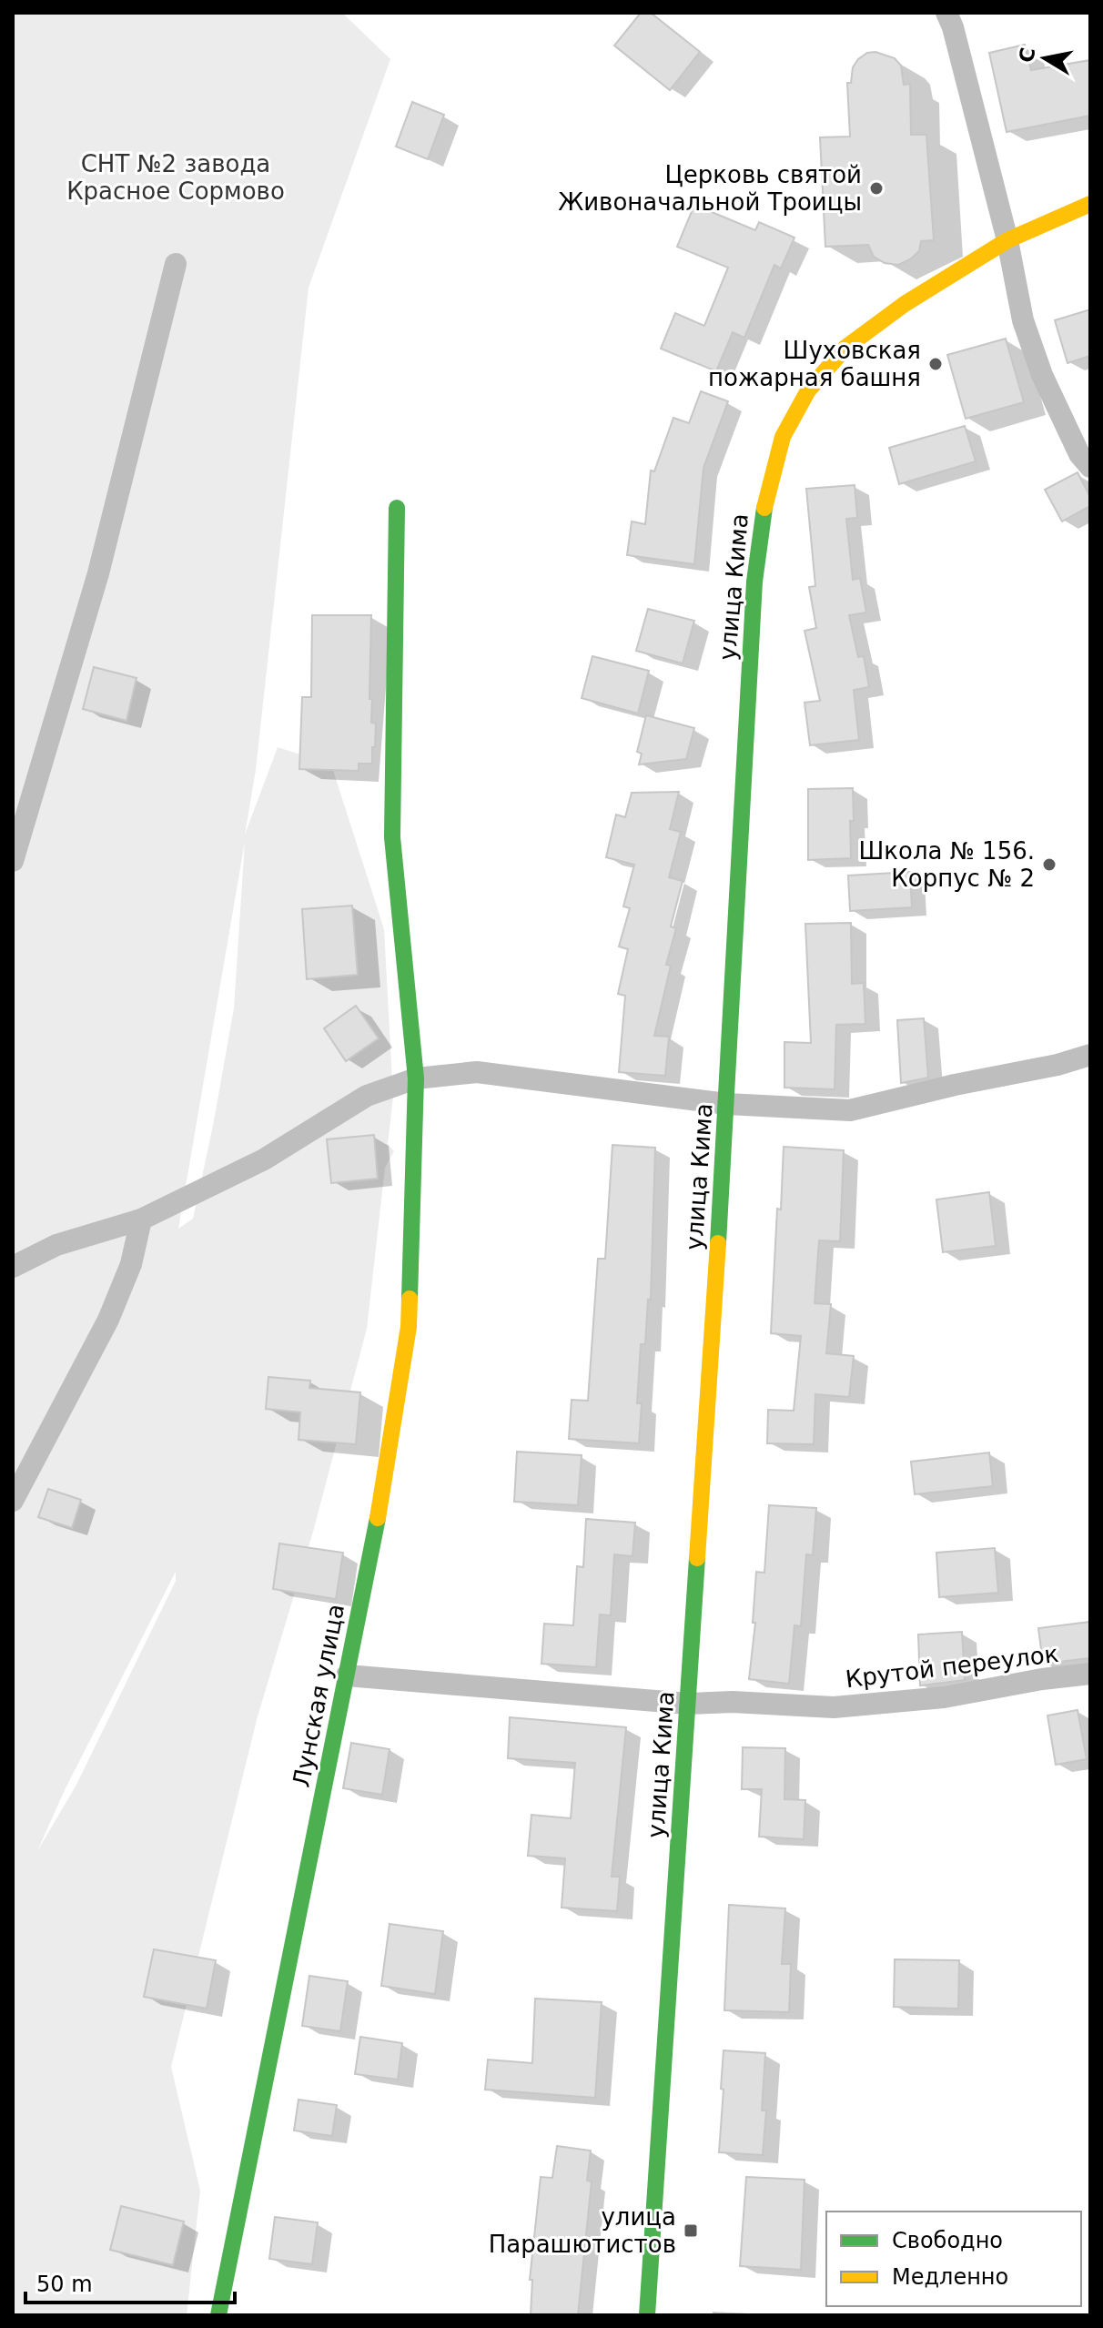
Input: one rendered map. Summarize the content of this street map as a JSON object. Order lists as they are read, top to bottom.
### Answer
{
  "streets": {
    "main road": ["улица Кима", "Лунская улица"],
    "street": ["Крутой переулок"]
  },
  "crossings": [
    ["улица Кима", "Крутой переулок"],
    ["Крутой переулок", "Лунская улица"]
  ],
  "parks": ["СНТ №2 завода Красное Сормово"],
  "places": {
    "other": ["Церковь святой Живоначальной Троицы", "Шуховская пожарная башня", "Школа № 156. Корпус № 2"],
    "transit": ["улица Парашютистов"]
  },
  "legend": ["Свободно", "Медленно"],
  "scale_bar": "50 m",
  "north": "left"
}
